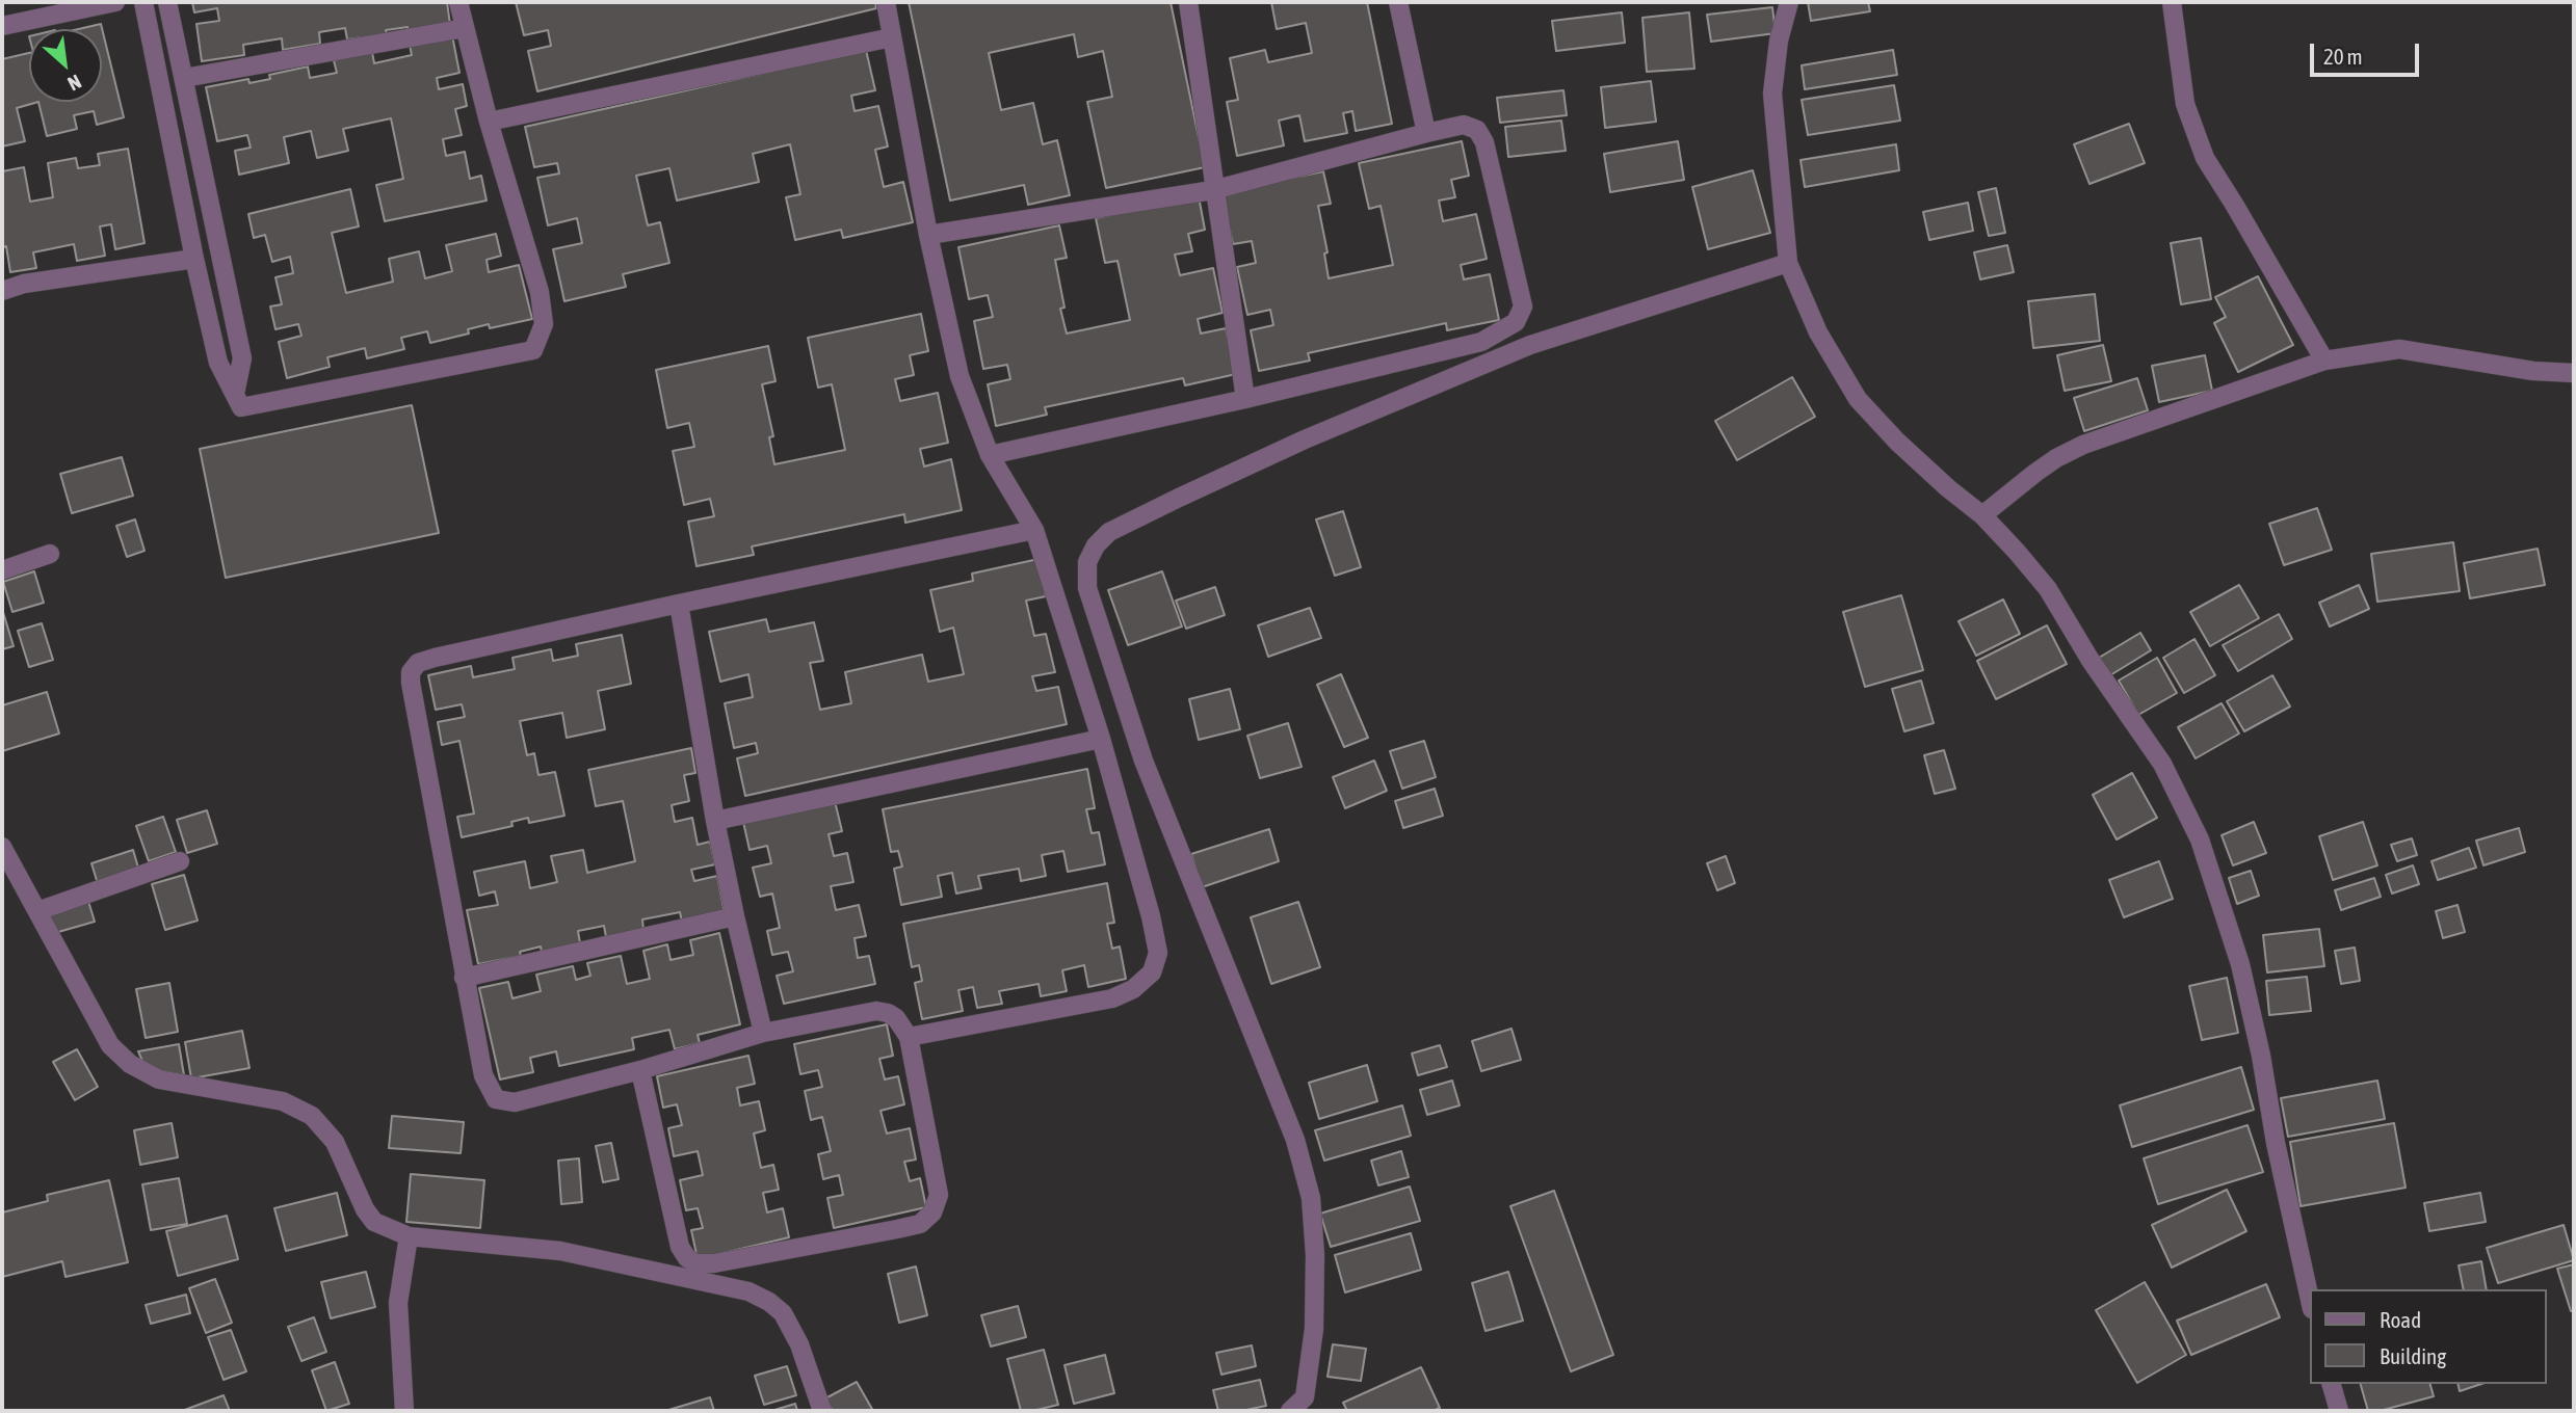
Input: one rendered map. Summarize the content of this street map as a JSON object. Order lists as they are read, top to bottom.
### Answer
{
  "legend": ["Road", "Building"],
  "scale_bar": "20 m",
  "north": "bottom right"
}
